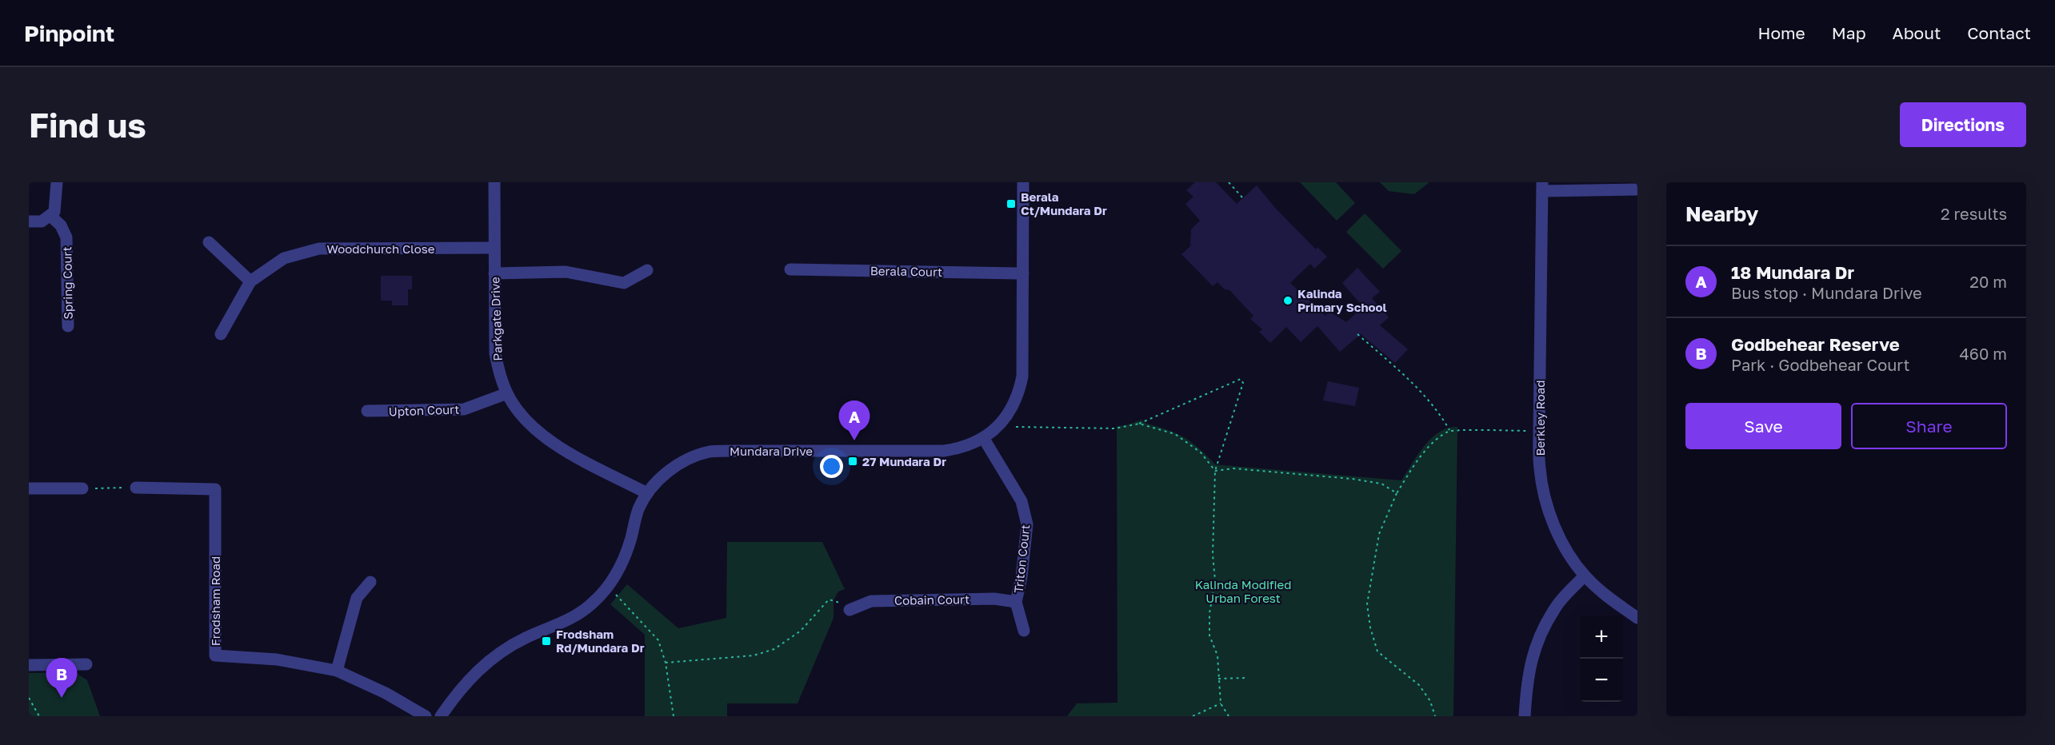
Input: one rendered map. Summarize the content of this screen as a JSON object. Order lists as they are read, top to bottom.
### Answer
{
  "streets": {
    "street": [
      "Woodchurch Close",
      "Berala Court",
      "Spring Court",
      "Parkgate Drive",
      "Upton Court",
      "Berkley Road",
      "Mundara Drive",
      "Triton Court",
      "Cobain Court",
      "Frodsham Road"
    ]
  },
  "crossings": [
    ["Woodchurch Close", "Parkgate Drive"],
    ["Berala Court", "Mundara Drive"],
    ["Parkgate Drive", "Upton Court"],
    ["Parkgate Drive", "Mundara Drive"],
    ["Mundara Drive", "Triton Court"],
    ["Triton Court", "Cobain Court"]
  ],
  "parks": ["Kalinda Modified Urban Forest"],
  "places": {
    "transit": ["Berala Ct/Mundara Dr", "27 Mundara Dr", "Frodsham Rd/Mundara Dr"],
    "other": ["Kalinda Primary School"]
  },
  "page": {
    "header": "Pinpoint",
    "nav": [
      "Home",
      "Map",
      "About",
      "Contact"
    ],
    "buttons": [
      "Directions",
      ["Save", "Share"]
    ],
    "title": "Find us",
    "heading": ["Nearby", "2 results"],
    "list": [
      {
        "mark": "A",
        "name": "18 Mundara Dr",
        "note": "Bus stop · Mundara Drive",
        "value": "20 m"
      },
      {
        "mark": "B",
        "name": "Godbehear Reserve",
        "note": "Park · Godbehear Court",
        "value": "460 m"
      }
    ],
    "pins": ["A", "B"],
    "map_buttons": ["+", "−"]
  }
}
